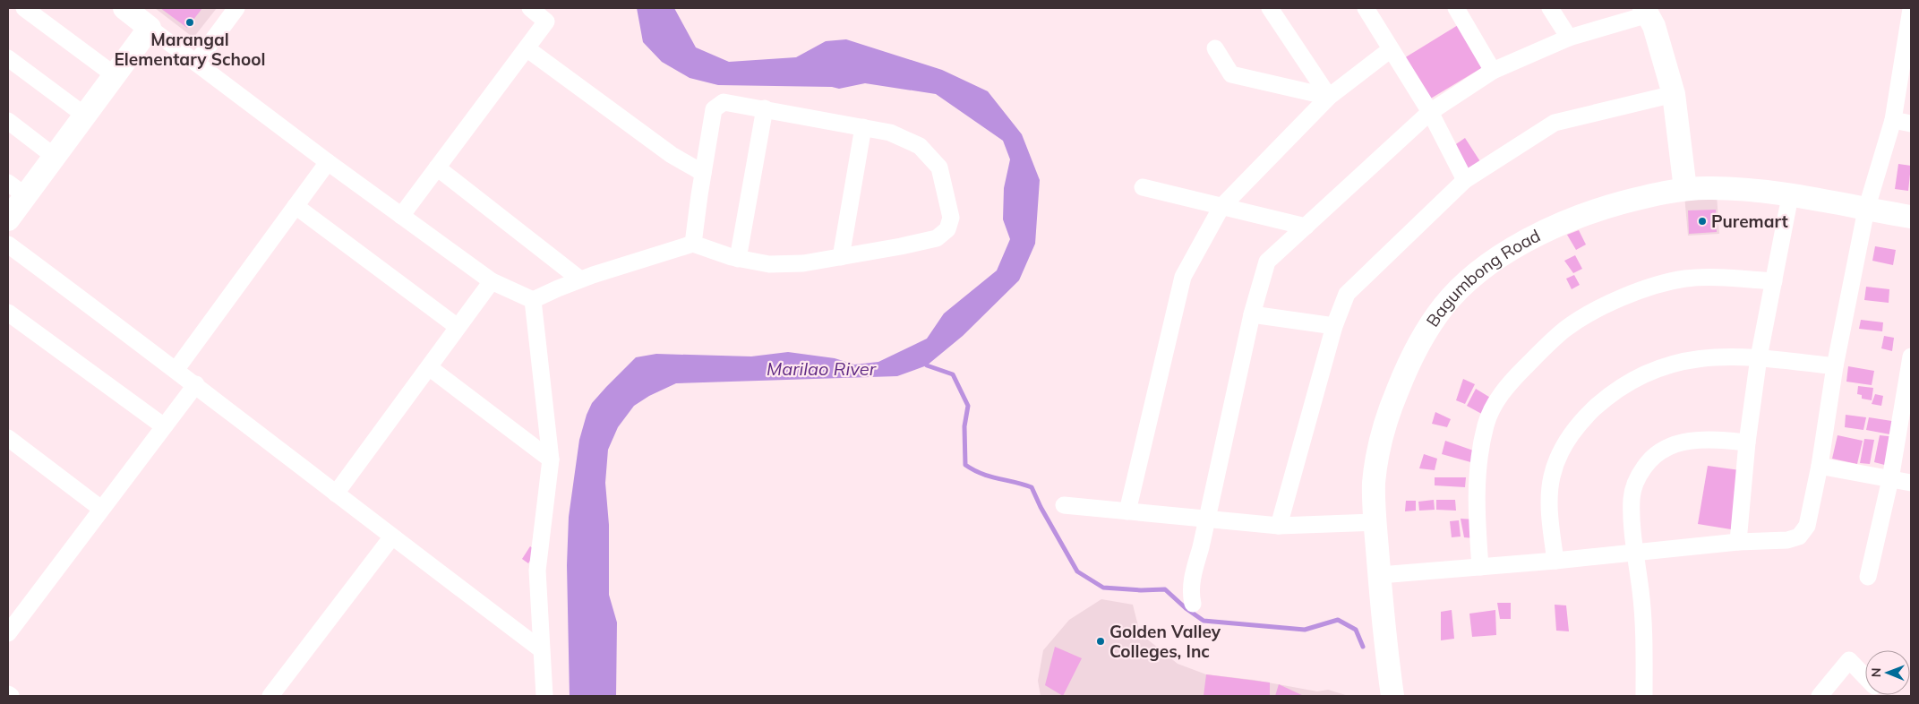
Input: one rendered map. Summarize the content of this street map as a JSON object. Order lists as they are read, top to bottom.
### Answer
{
  "streets": {
    "street": ["Bagumbong Road"]
  },
  "water": ["Marilao River"],
  "places": ["Marangal Elementary School", "Puremart", "Golden Valley Colleges, Inc"],
  "north": "left"
}
